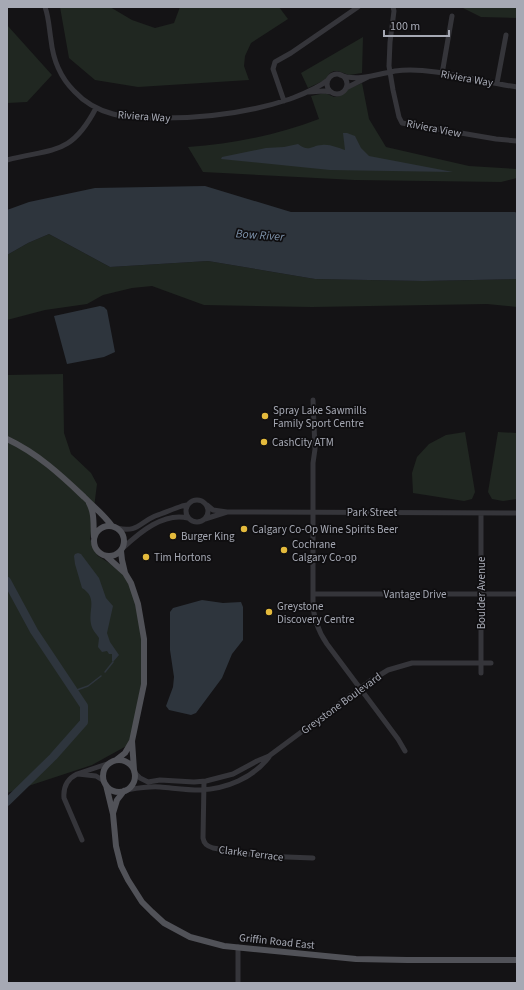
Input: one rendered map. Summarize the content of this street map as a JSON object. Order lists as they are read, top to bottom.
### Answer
{
  "streets": {
    "main road": ["Griffin Road East"],
    "street": [
      "Riviera Way",
      "Riviera View",
      "Park Street",
      "Boulder Avenue",
      "Vantage Drive",
      "Greystone Boulevard",
      "Clarke Terrace"
    ]
  },
  "crossings": [
    ["Riviera Way", "Riviera View"],
    ["Park Street", "Boulder Avenue"],
    ["Boulder Avenue", "Vantage Drive"],
    ["Boulder Avenue", "Greystone Boulevard"],
    ["Greystone Boulevard", "Clarke Terrace"],
    ["Greystone Boulevard", "Griffin Road East"]
  ],
  "water": ["Bow River"],
  "places": [
    "Spray Lake Sawmills Family Sport Centre",
    "CashCity ATM",
    "Calgary Co-Op Wine Spirits Beer",
    "Burger King",
    "Cochrane Calgary Co-op",
    "Tim Hortons",
    "Greystone Discovery Centre"
  ],
  "scale_bar": "100 m"
}
